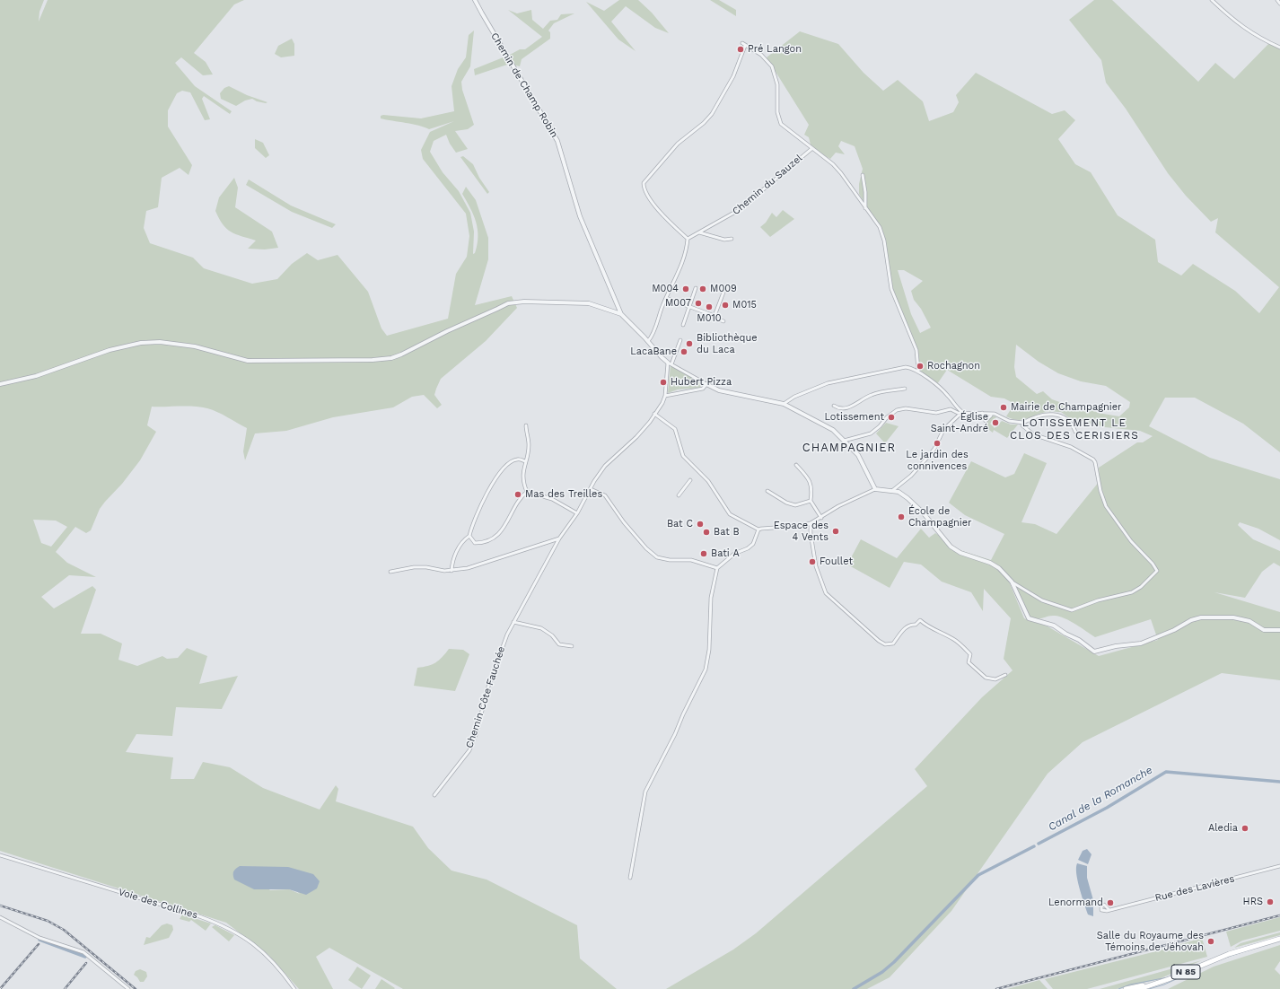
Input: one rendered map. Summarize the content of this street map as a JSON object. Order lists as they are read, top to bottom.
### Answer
{
  "streets": {
    "main road": ["N 85"],
    "street": [
      "Chemin de Champ Robin",
      "Chemin du Sauzel",
      "Chemin Côte Fauchée",
      "Rue des Lavières",
      "Voie des Collines"
    ]
  },
  "districts": ["LOTISSEMENT LE CLOS DES CERISIERS", "CHAMPAGNIER"],
  "water": ["Canal de la Romanche"],
  "places": [
    "Pré Langon",
    "M004",
    "M009",
    "M007",
    "M015",
    "M010",
    "Bibliothèque du Laca",
    "LacaBane",
    "Rochagnon",
    "Hubert Pizza",
    "Mairie de Champagnier",
    "Lotissement",
    "Église Saint-André",
    "Le jardin des connivences",
    "Mas des Treilles",
    "École de Champagnier",
    "Bat C",
    "Espace des 4 Vents",
    "Bat B",
    "Bati A",
    "Foullet",
    "Aledia",
    "HRS",
    "Lenormand",
    "Salle du Royaume des Témoins de Jéhovah"
  ]
}
